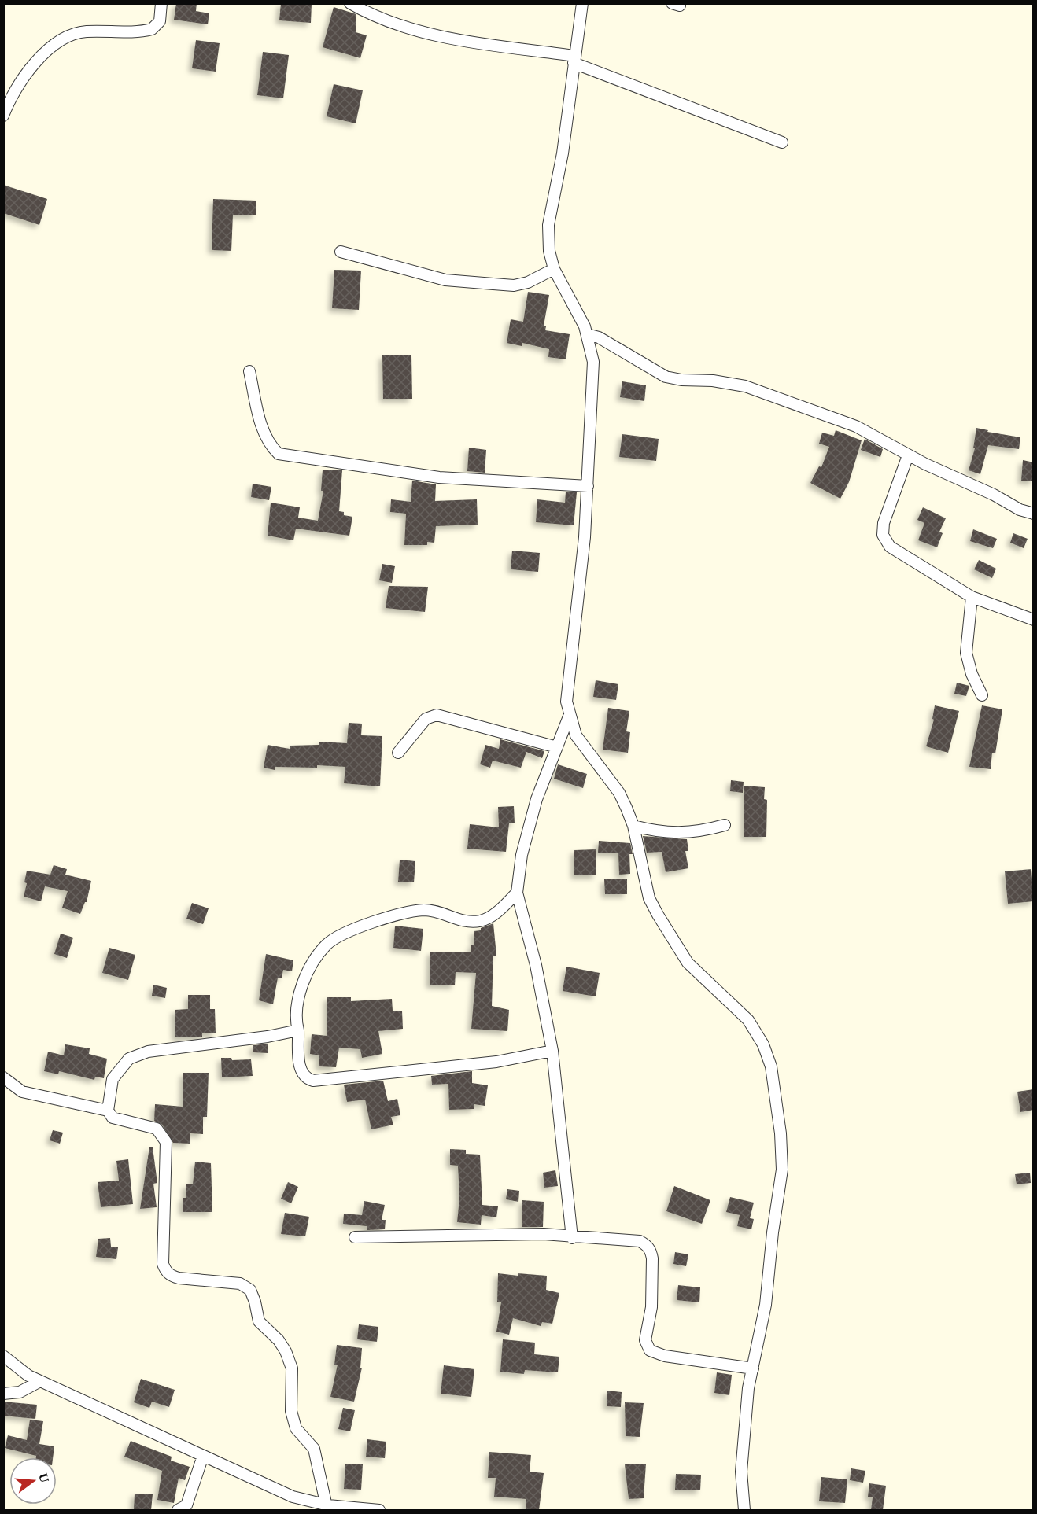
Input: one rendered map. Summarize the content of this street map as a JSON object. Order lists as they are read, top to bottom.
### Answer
{
  "north": "right"
}
